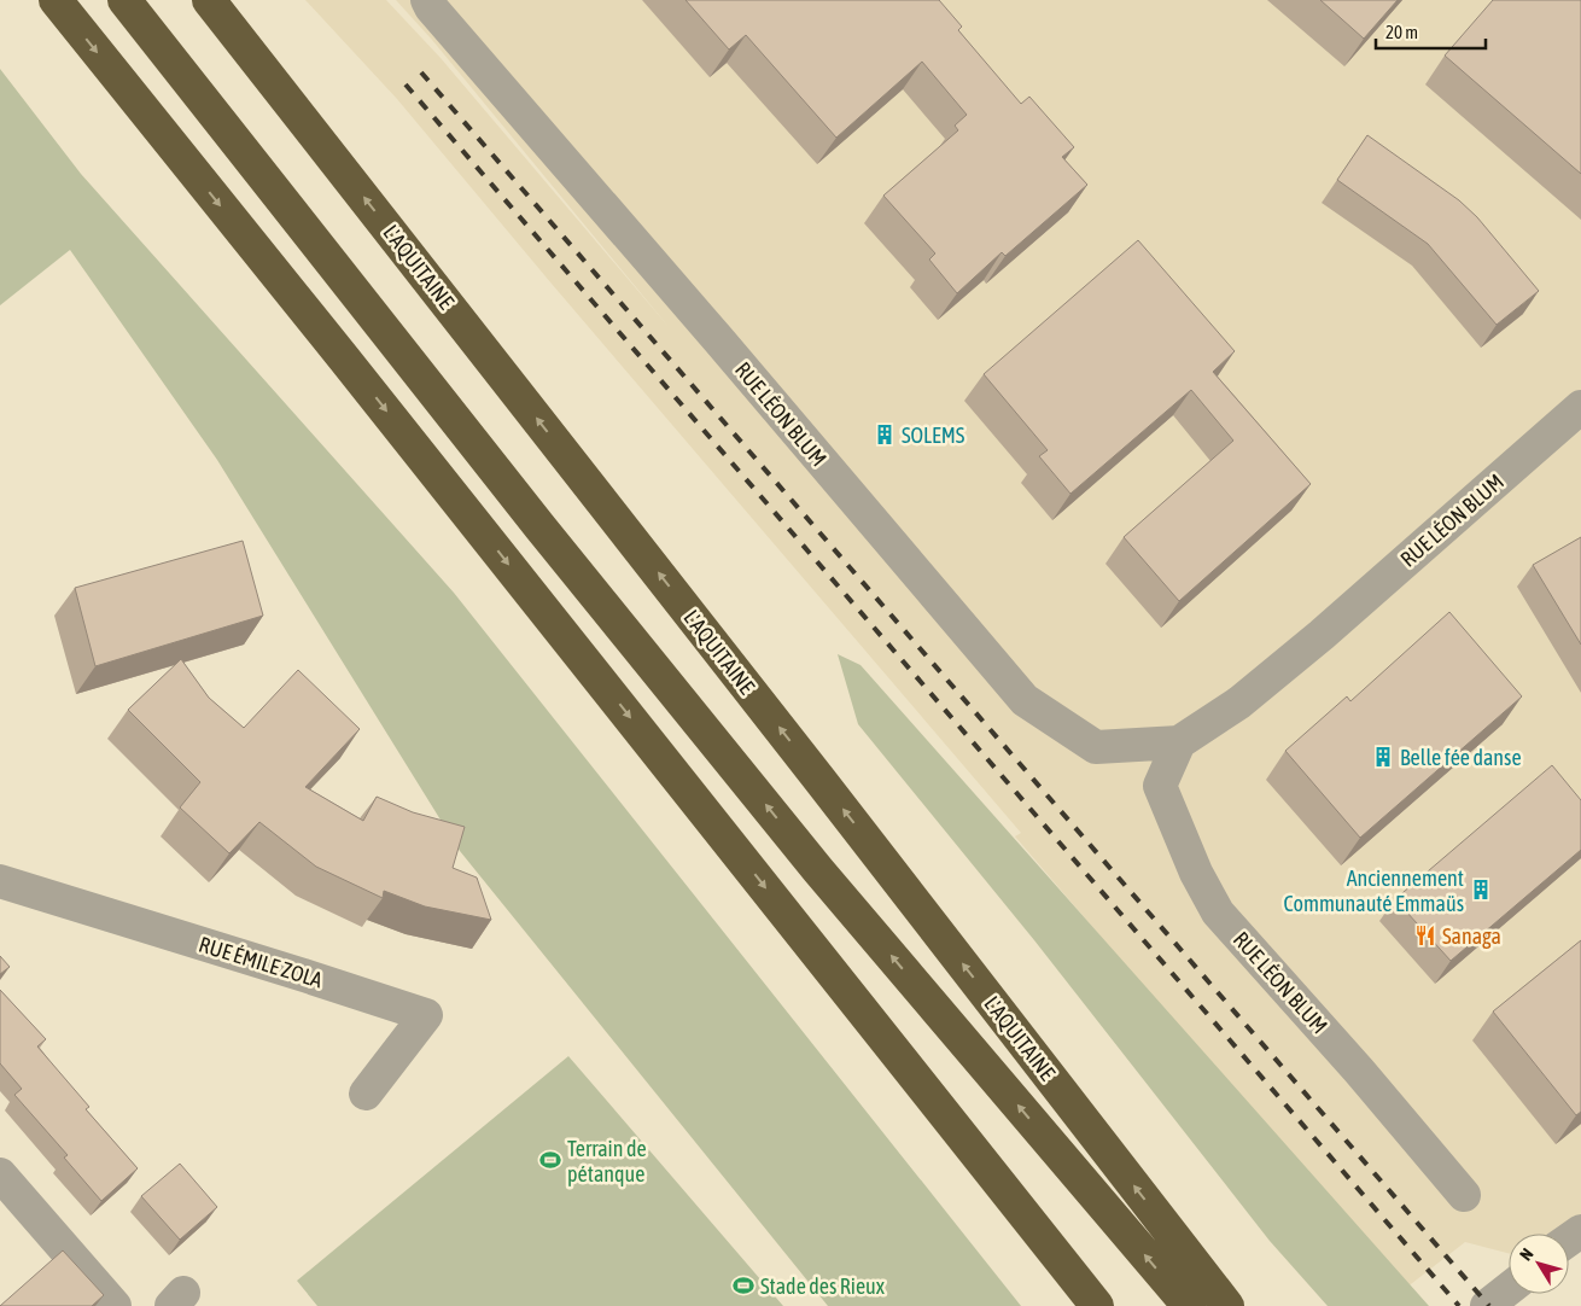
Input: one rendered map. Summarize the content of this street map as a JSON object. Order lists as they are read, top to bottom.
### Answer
{
  "streets": {
    "highway": ["L'AQUITAINE"],
    "street": ["RUE LÉON BLUM", "RUE ÉMILE ZOLA"]
  },
  "places": {
    "building": ["SOLEMS", "Belle fée danse", "Anciennement Communauté Emmaüs"],
    "restaurant": ["Sanaga"],
    "sports": ["Terrain de pétanque", "Stade des Rieux"]
  },
  "scale_bar": "20 m",
  "north": "top left"
}
